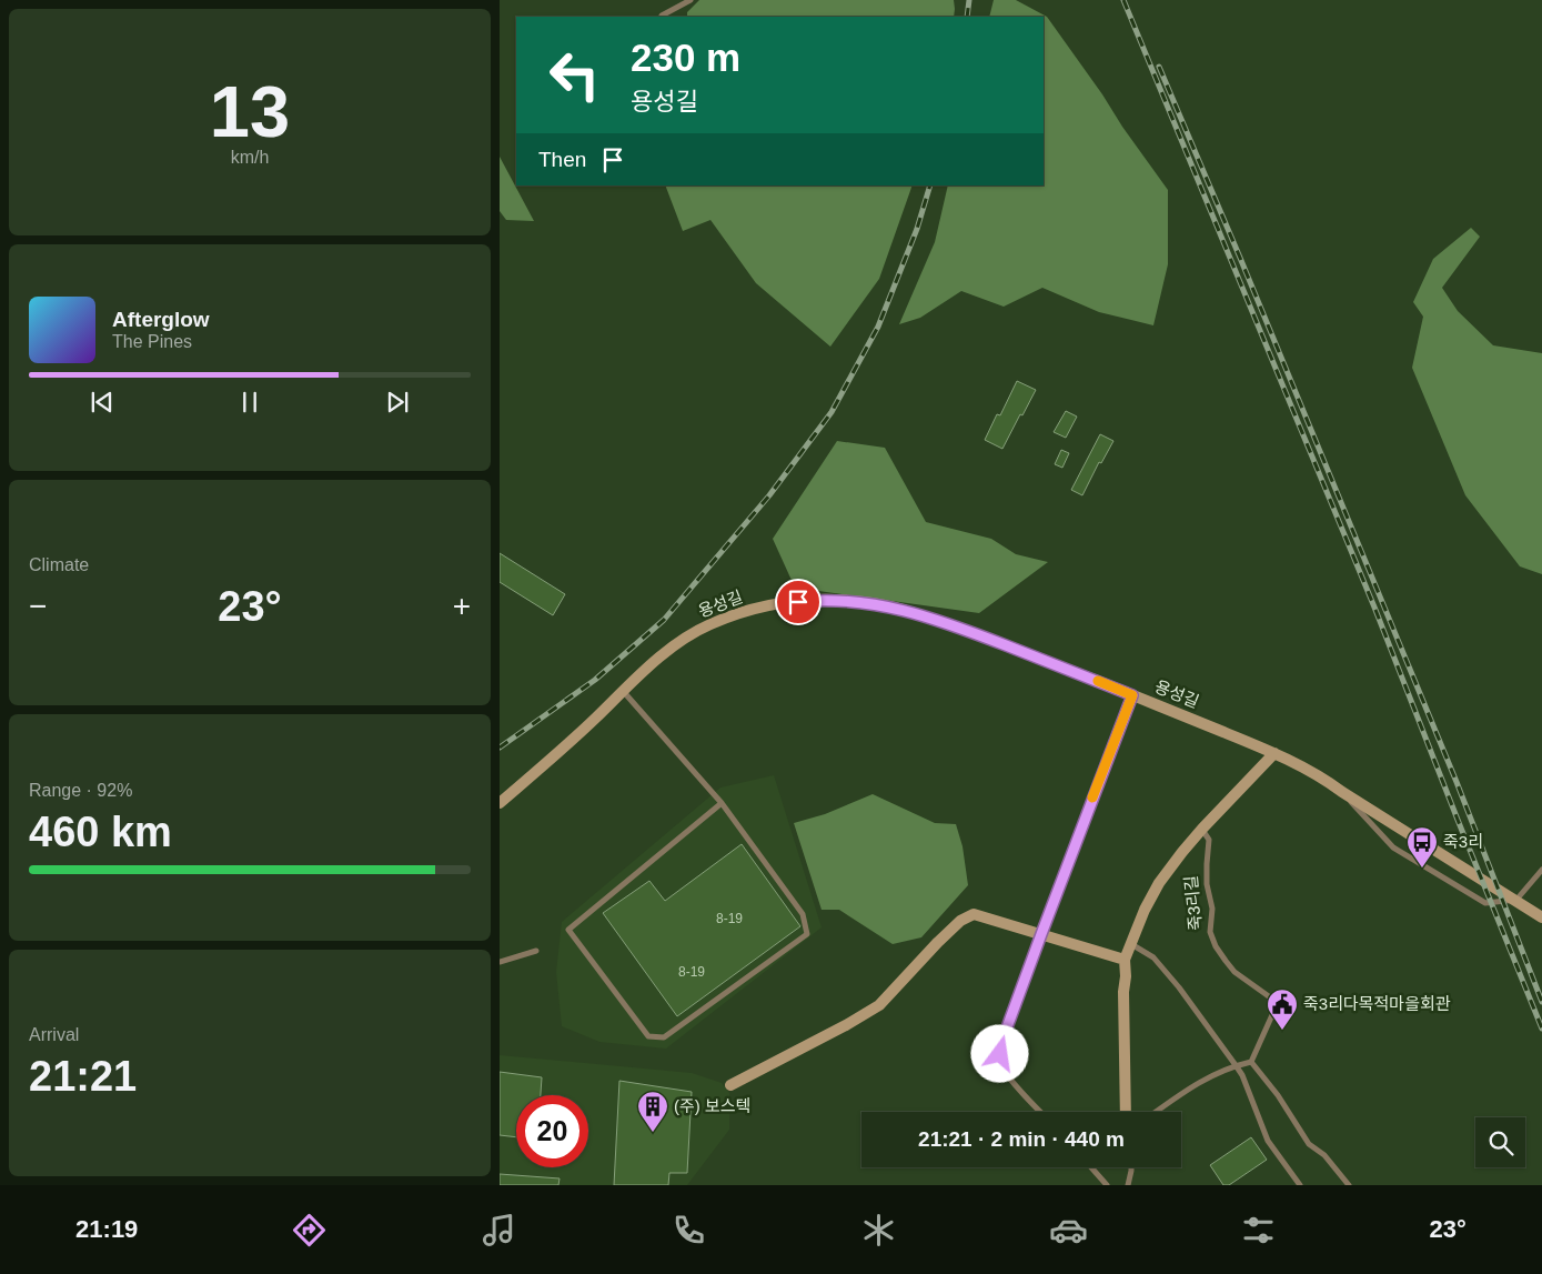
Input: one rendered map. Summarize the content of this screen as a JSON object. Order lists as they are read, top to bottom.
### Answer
{
  "streets": {
    "street": ["용성길", "죽3리길"]
  },
  "crossings": [
    ["용성길", "죽3리길"]
  ],
  "places": {
    "bus stop": ["죽3리"],
    "public building": ["죽3리다목적마을회관"],
    "building": ["(주) 보스텍"]
  },
  "house_numbers": ["8-19", "8-19"],
  "page": {
    "tile": [
      ["13", "km/h"],
      "Climate",
      ["Range · 92%", "460 km"],
      ["Arrival", "21:21"]
    ],
    "turn": ["230 m", "용성길"],
    "then": "Then",
    "song": ["Afterglow", "The Pines"],
    "heat": ["−", "23°", "+"],
    "limit": "20",
    "trip": "21:21 · 2 min · 440 m",
    "tabs": ["21:19", "23°"]
  }
}
